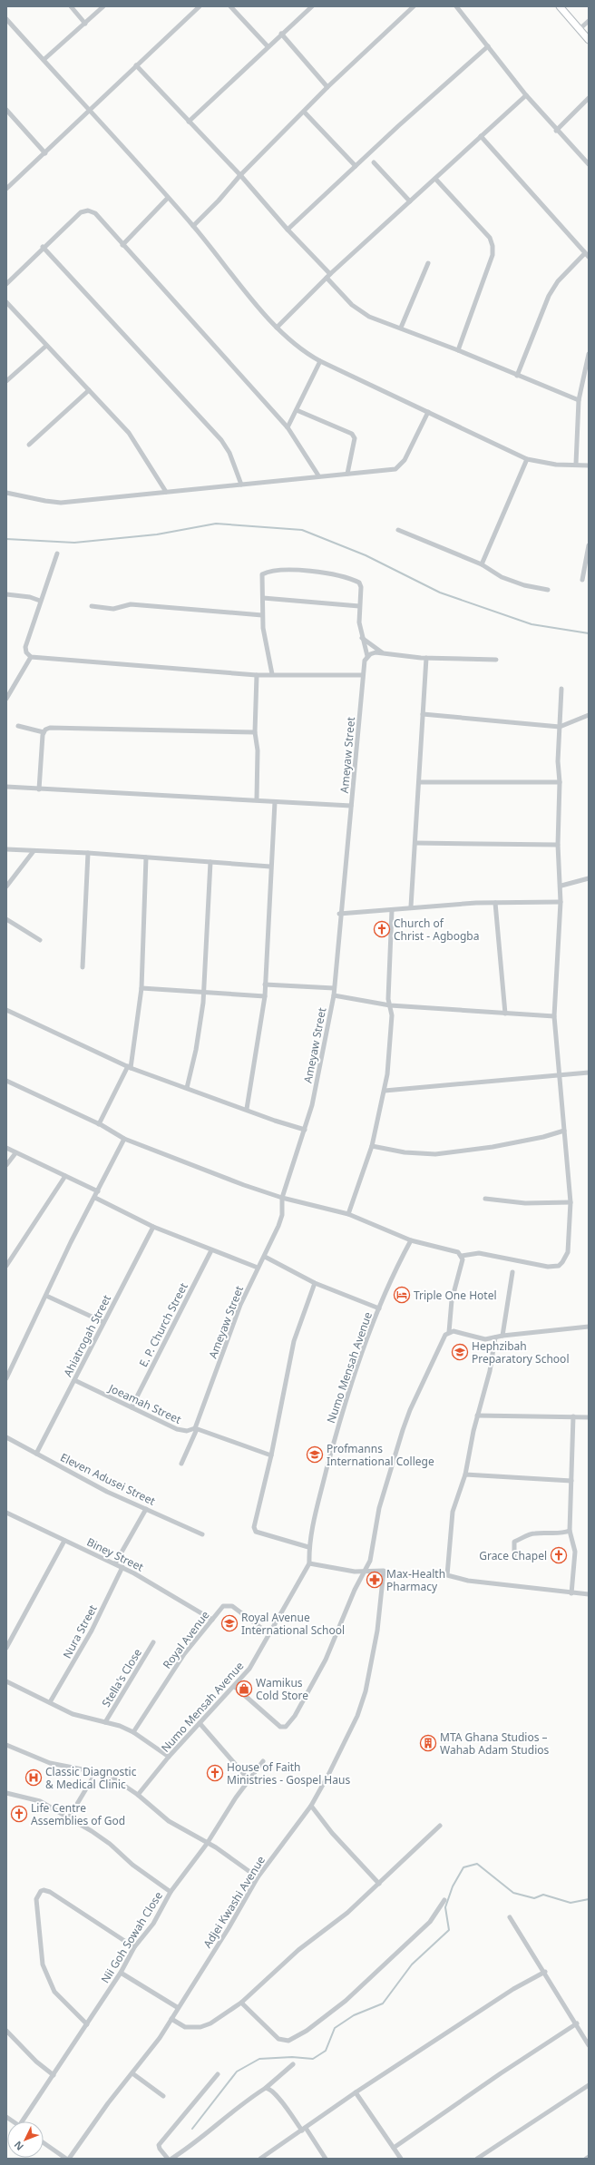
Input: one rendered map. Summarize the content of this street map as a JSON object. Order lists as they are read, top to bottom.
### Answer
{
  "streets": {
    "street": [
      "Ameyaw Street",
      "E. P. Church Street",
      "Ahiatrogah Street",
      "Numo Mensah Avenue",
      "Joeamah Street",
      "Eleven Adusei Street",
      "Biney Street",
      "Nura Street",
      "Royal Avenue",
      "Stella's Close",
      "Adjei Kwashi Avenue",
      "Nii Goh Sowah Close"
    ]
  },
  "crossings": [
    ["Ameyaw Street", "Joeamah Street"],
    ["E. P. Church Street", "Joeamah Street"],
    ["Ahiatrogah Street", "Joeamah Street"],
    ["Ahiatrogah Street", "Eleven Adusei Street"],
    ["Numo Mensah Avenue", "Royal Avenue"],
    ["Biney Street", "Nura Street"],
    ["Biney Street", "Royal Avenue"]
  ],
  "places": {
    "church": [
      "Church of Christ - Agbogba",
      "Grace Chapel",
      "House of Faith Ministries - Gospel Haus",
      "Life Centre Assemblies of God"
    ],
    "hotel": ["Triple One Hotel"],
    "school or university": ["Hephzibah Preparatory School", "Profmanns International College", "Royal Avenue International School"],
    "pharmacy": ["Max-Health Pharmacy"],
    "shop": ["Wamikus Cold Store"],
    "building": ["MTA Ghana Studios – Wahab Adam Studios"],
    "hospital": ["Classic Diagnostic & Medical Clinic"]
  },
  "north": "bottom left"
}
